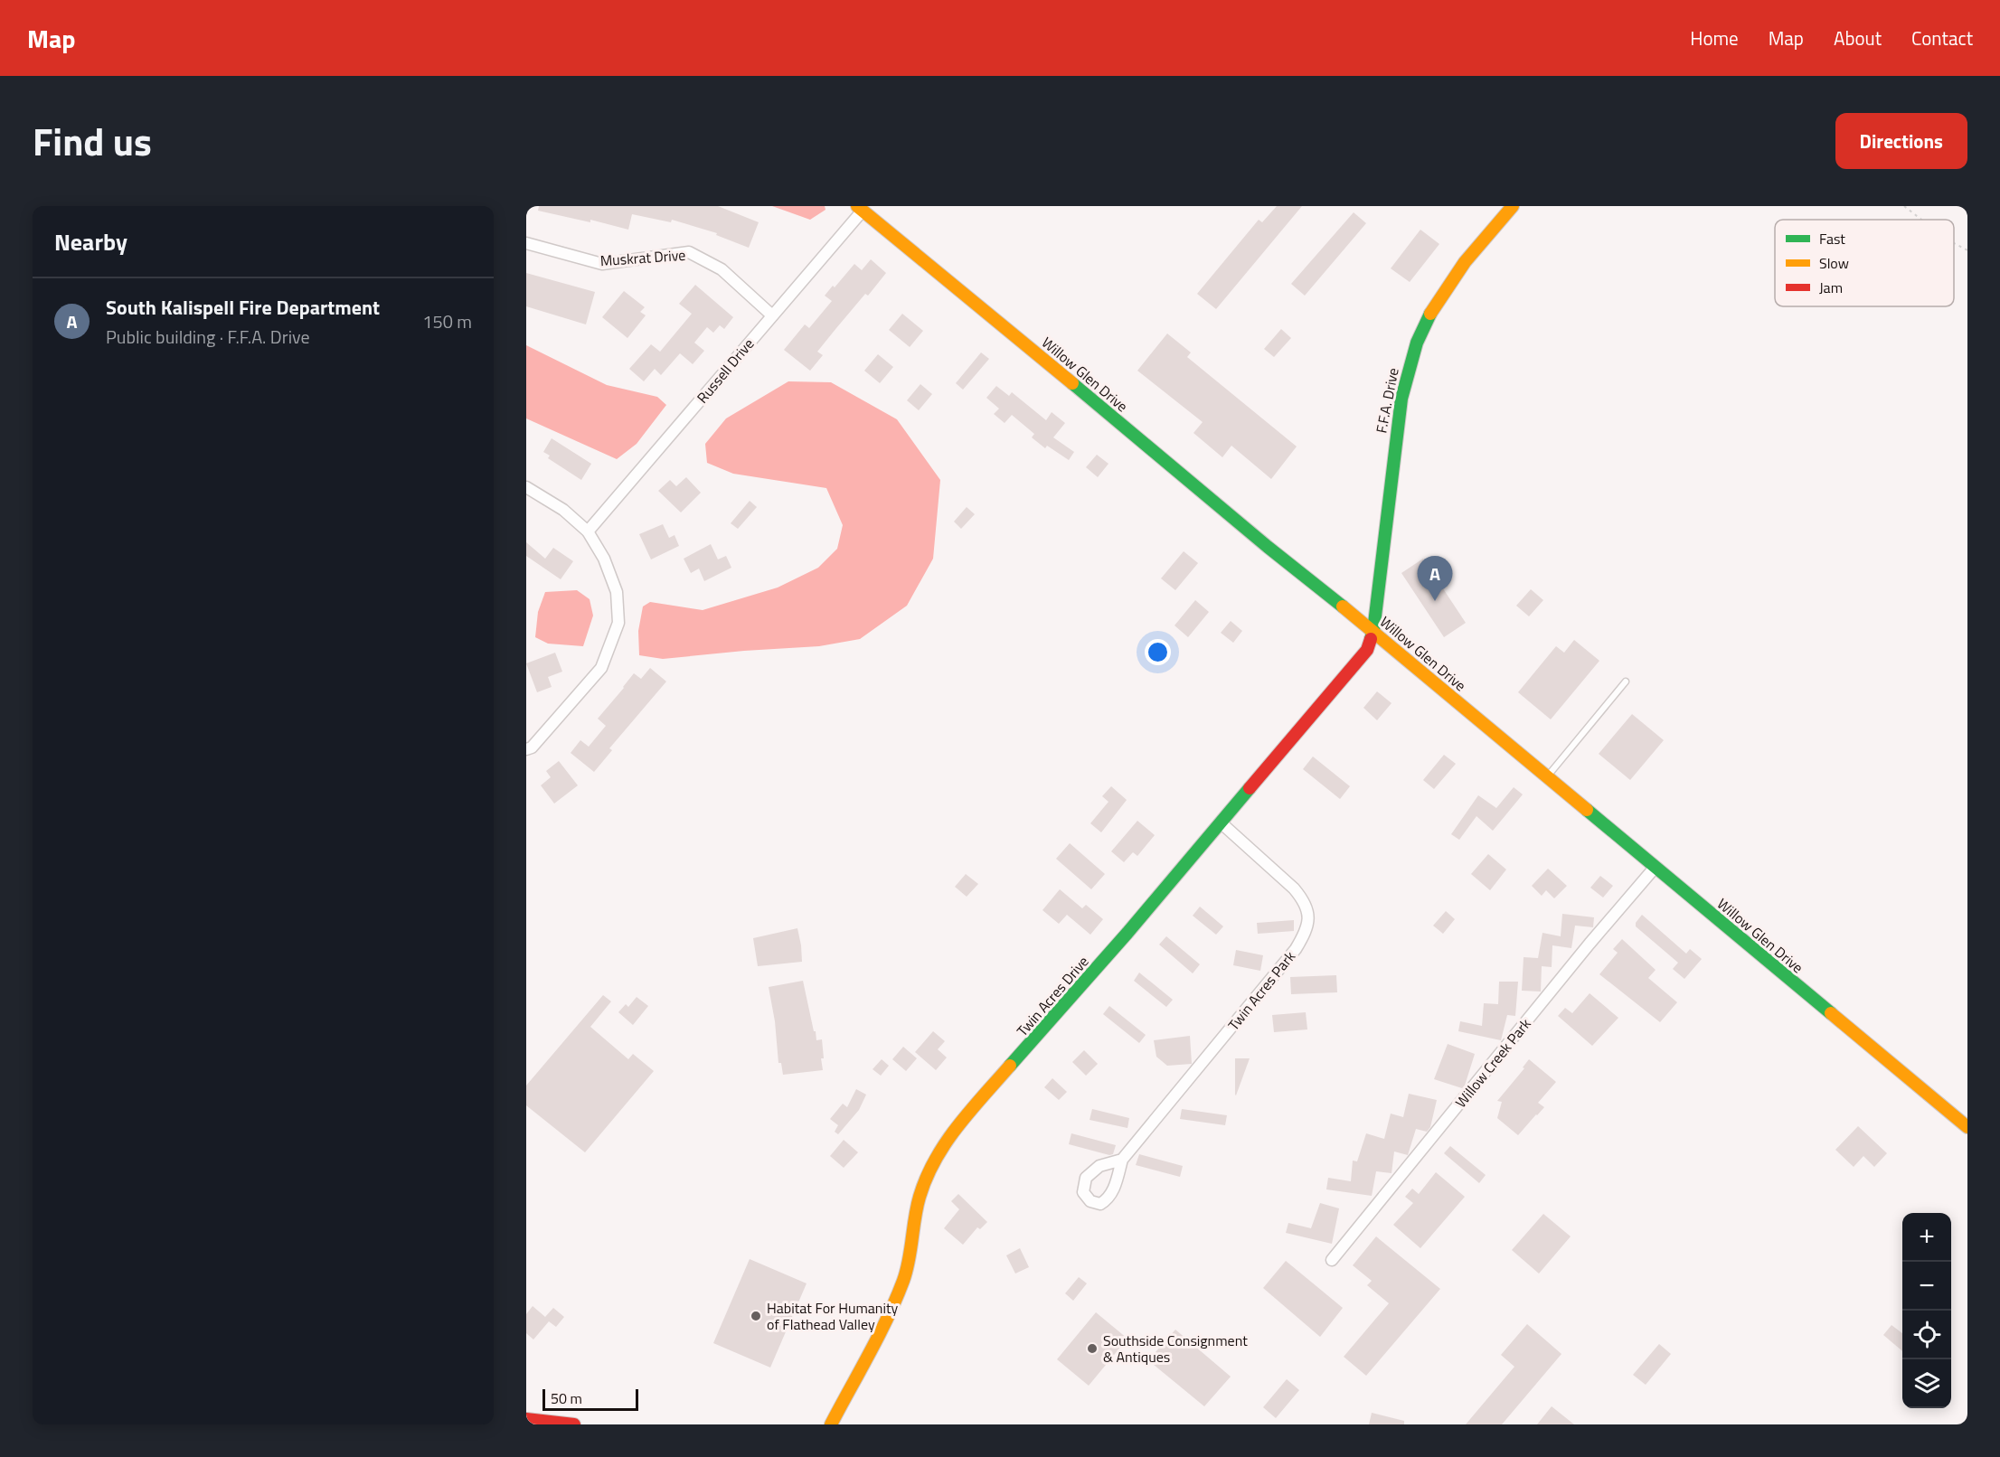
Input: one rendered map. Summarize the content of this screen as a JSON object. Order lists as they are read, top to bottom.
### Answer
{
  "streets": {
    "main road": ["Willow Glen Drive", "F.F.A. Drive", "Twin Acres Drive"],
    "street": [
      "Muskrat Drive",
      "Russell Drive",
      "Twin Acres Park",
      "Willow Creek Park"
    ]
  },
  "crossings": [
    ["Muskrat Drive", "Russell Drive"],
    ["Russell Drive", "Willow Glen Drive"],
    ["Willow Glen Drive", "F.F.A. Drive"],
    ["Willow Glen Drive", "Twin Acres Drive"],
    ["Willow Glen Drive", "Willow Creek Park"],
    ["F.F.A. Drive", "Twin Acres Drive"],
    ["Twin Acres Park", "Twin Acres Drive"]
  ],
  "places": ["Habitat For Humanity of Flathead Valley", "Southside Consignment & Antiques"],
  "legend": ["Fast", "Slow", "Jam"],
  "scale_bar": "50 m",
  "page": {
    "header": "Map",
    "nav": [
      "Home",
      "Map",
      "About",
      "Contact"
    ],
    "title": "Find us",
    "buttons": "Directions",
    "heading": "Nearby",
    "list": [
      {
        "mark": "A",
        "name": "South Kalispell Fire Department",
        "note": "Public building · F.F.A. Drive",
        "value": "150 m"
      }
    ],
    "pins": "A",
    "map_buttons": ["+", "−"],
    "scale": "50 m"
  }
}
